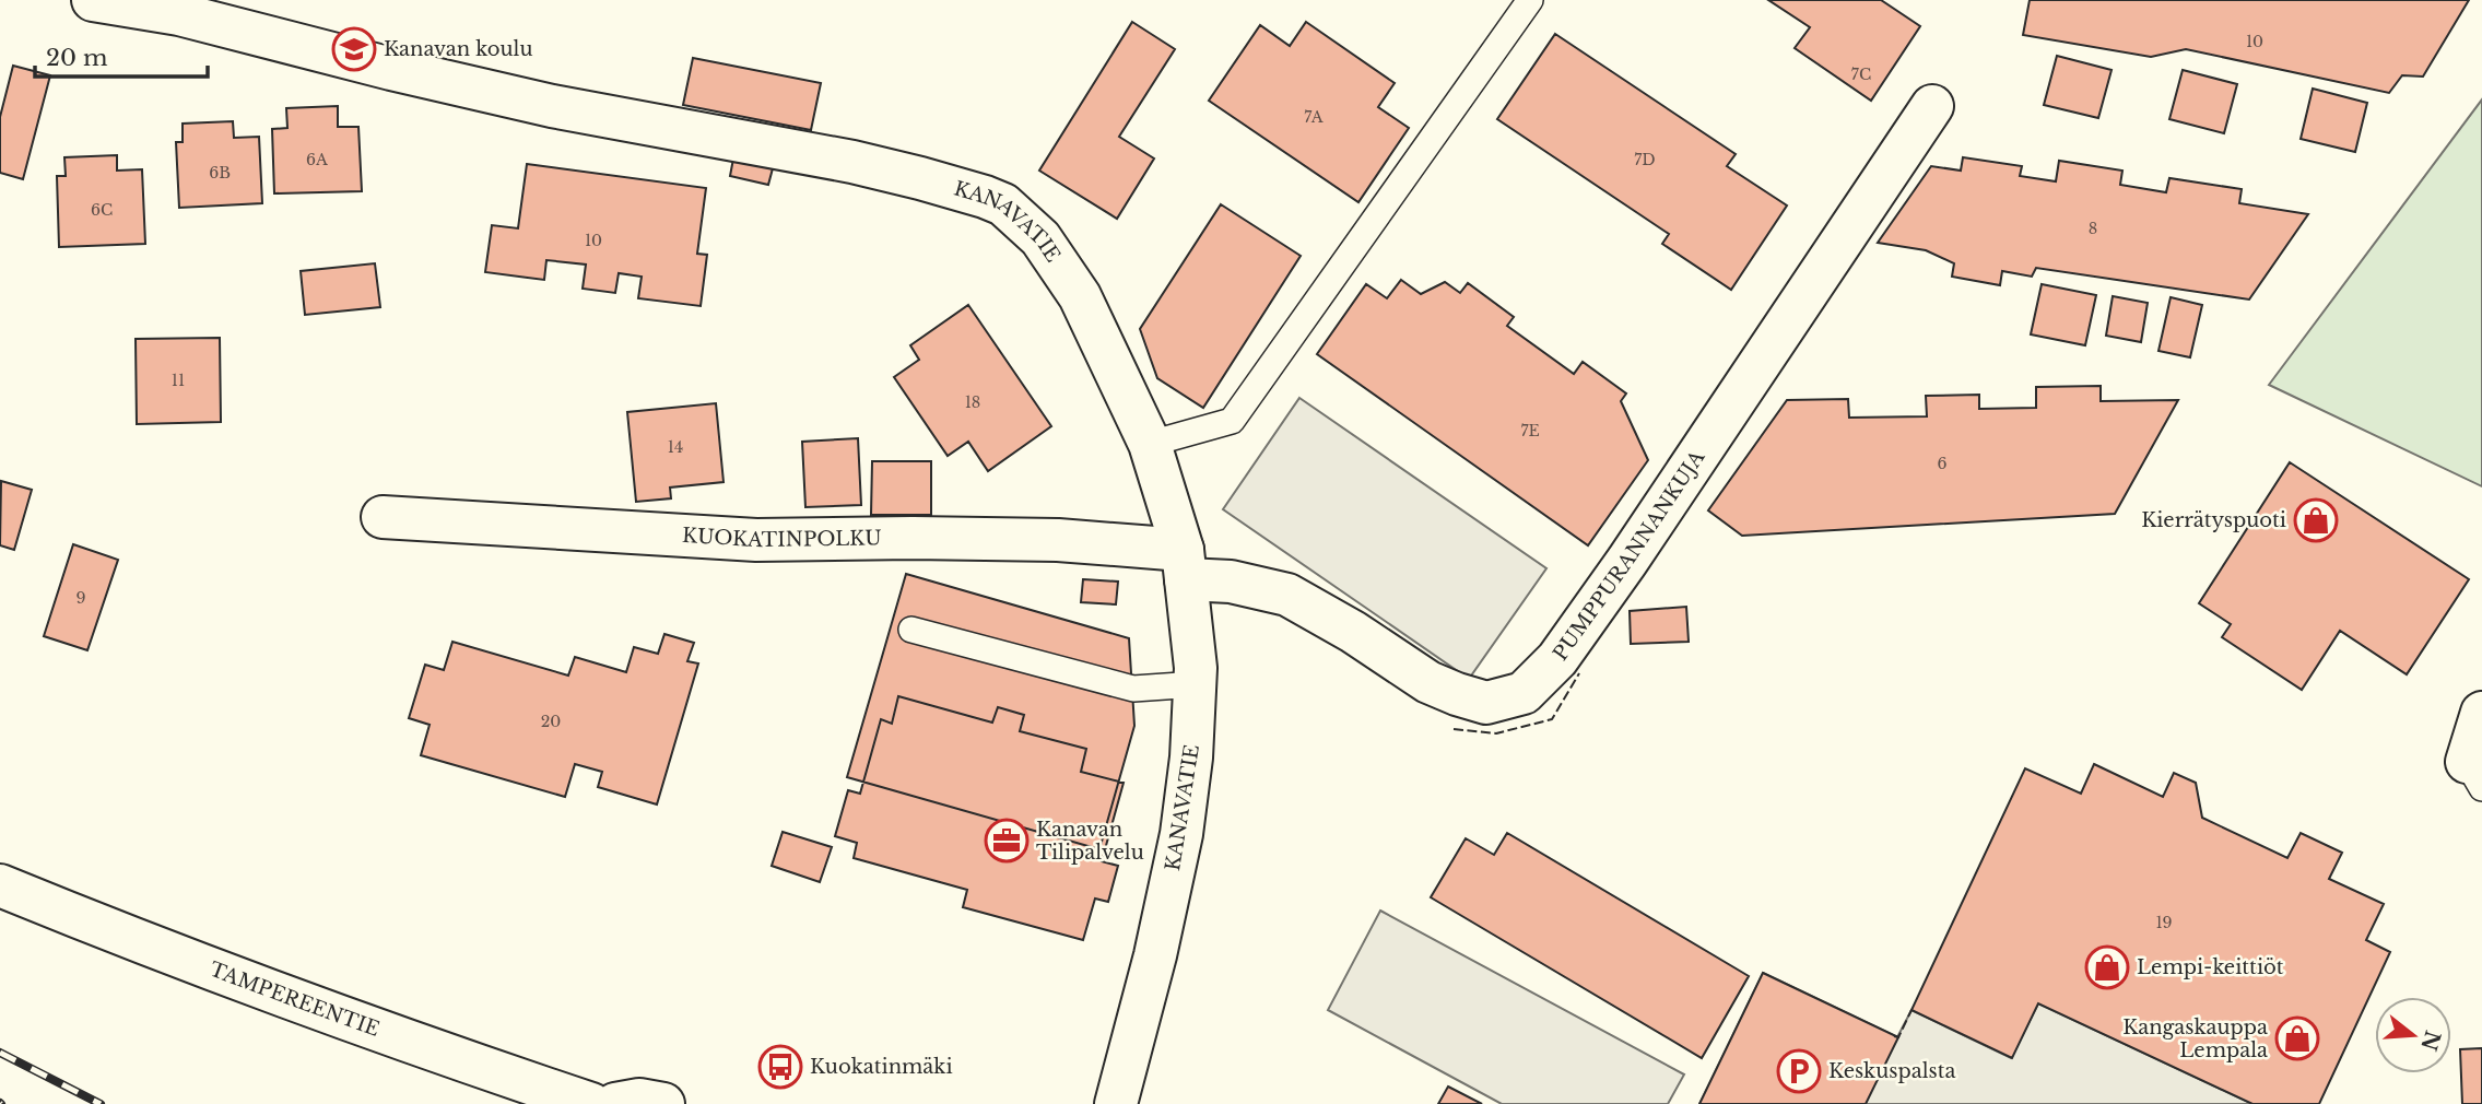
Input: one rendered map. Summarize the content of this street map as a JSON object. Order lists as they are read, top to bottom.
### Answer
{
  "streets": {
    "street": [
      "KANAVATIE",
      "KUOKATINPOLKU",
      "PUMPPURANNANKUJA",
      "TAMPEREENTIE"
    ]
  },
  "crossings": [
    ["KANAVATIE", "KUOKATINPOLKU"],
    ["KANAVATIE", "PUMPPURANNANKUJA"],
    ["KUOKATINPOLKU", "PUMPPURANNANKUJA"]
  ],
  "places": {
    "school or university": ["Kanavan koulu"],
    "shop": ["Kierrätyspuoti", "Lempi-keittiöt", "Kangaskauppa Lempala"],
    "office": ["Kanavan Tilipalvelu"],
    "bus stop": ["Kuokatinmäki"],
    "parking": ["Keskuspalsta"]
  },
  "house_numbers": [
    "10",
    "7C",
    "7A",
    "6A",
    "7D",
    "6B",
    "6C",
    "8",
    "10",
    "11",
    "18",
    "7E",
    "14",
    "6",
    "9",
    "20",
    "19"
  ],
  "scale_bar": "20 m",
  "north": "right"
}
